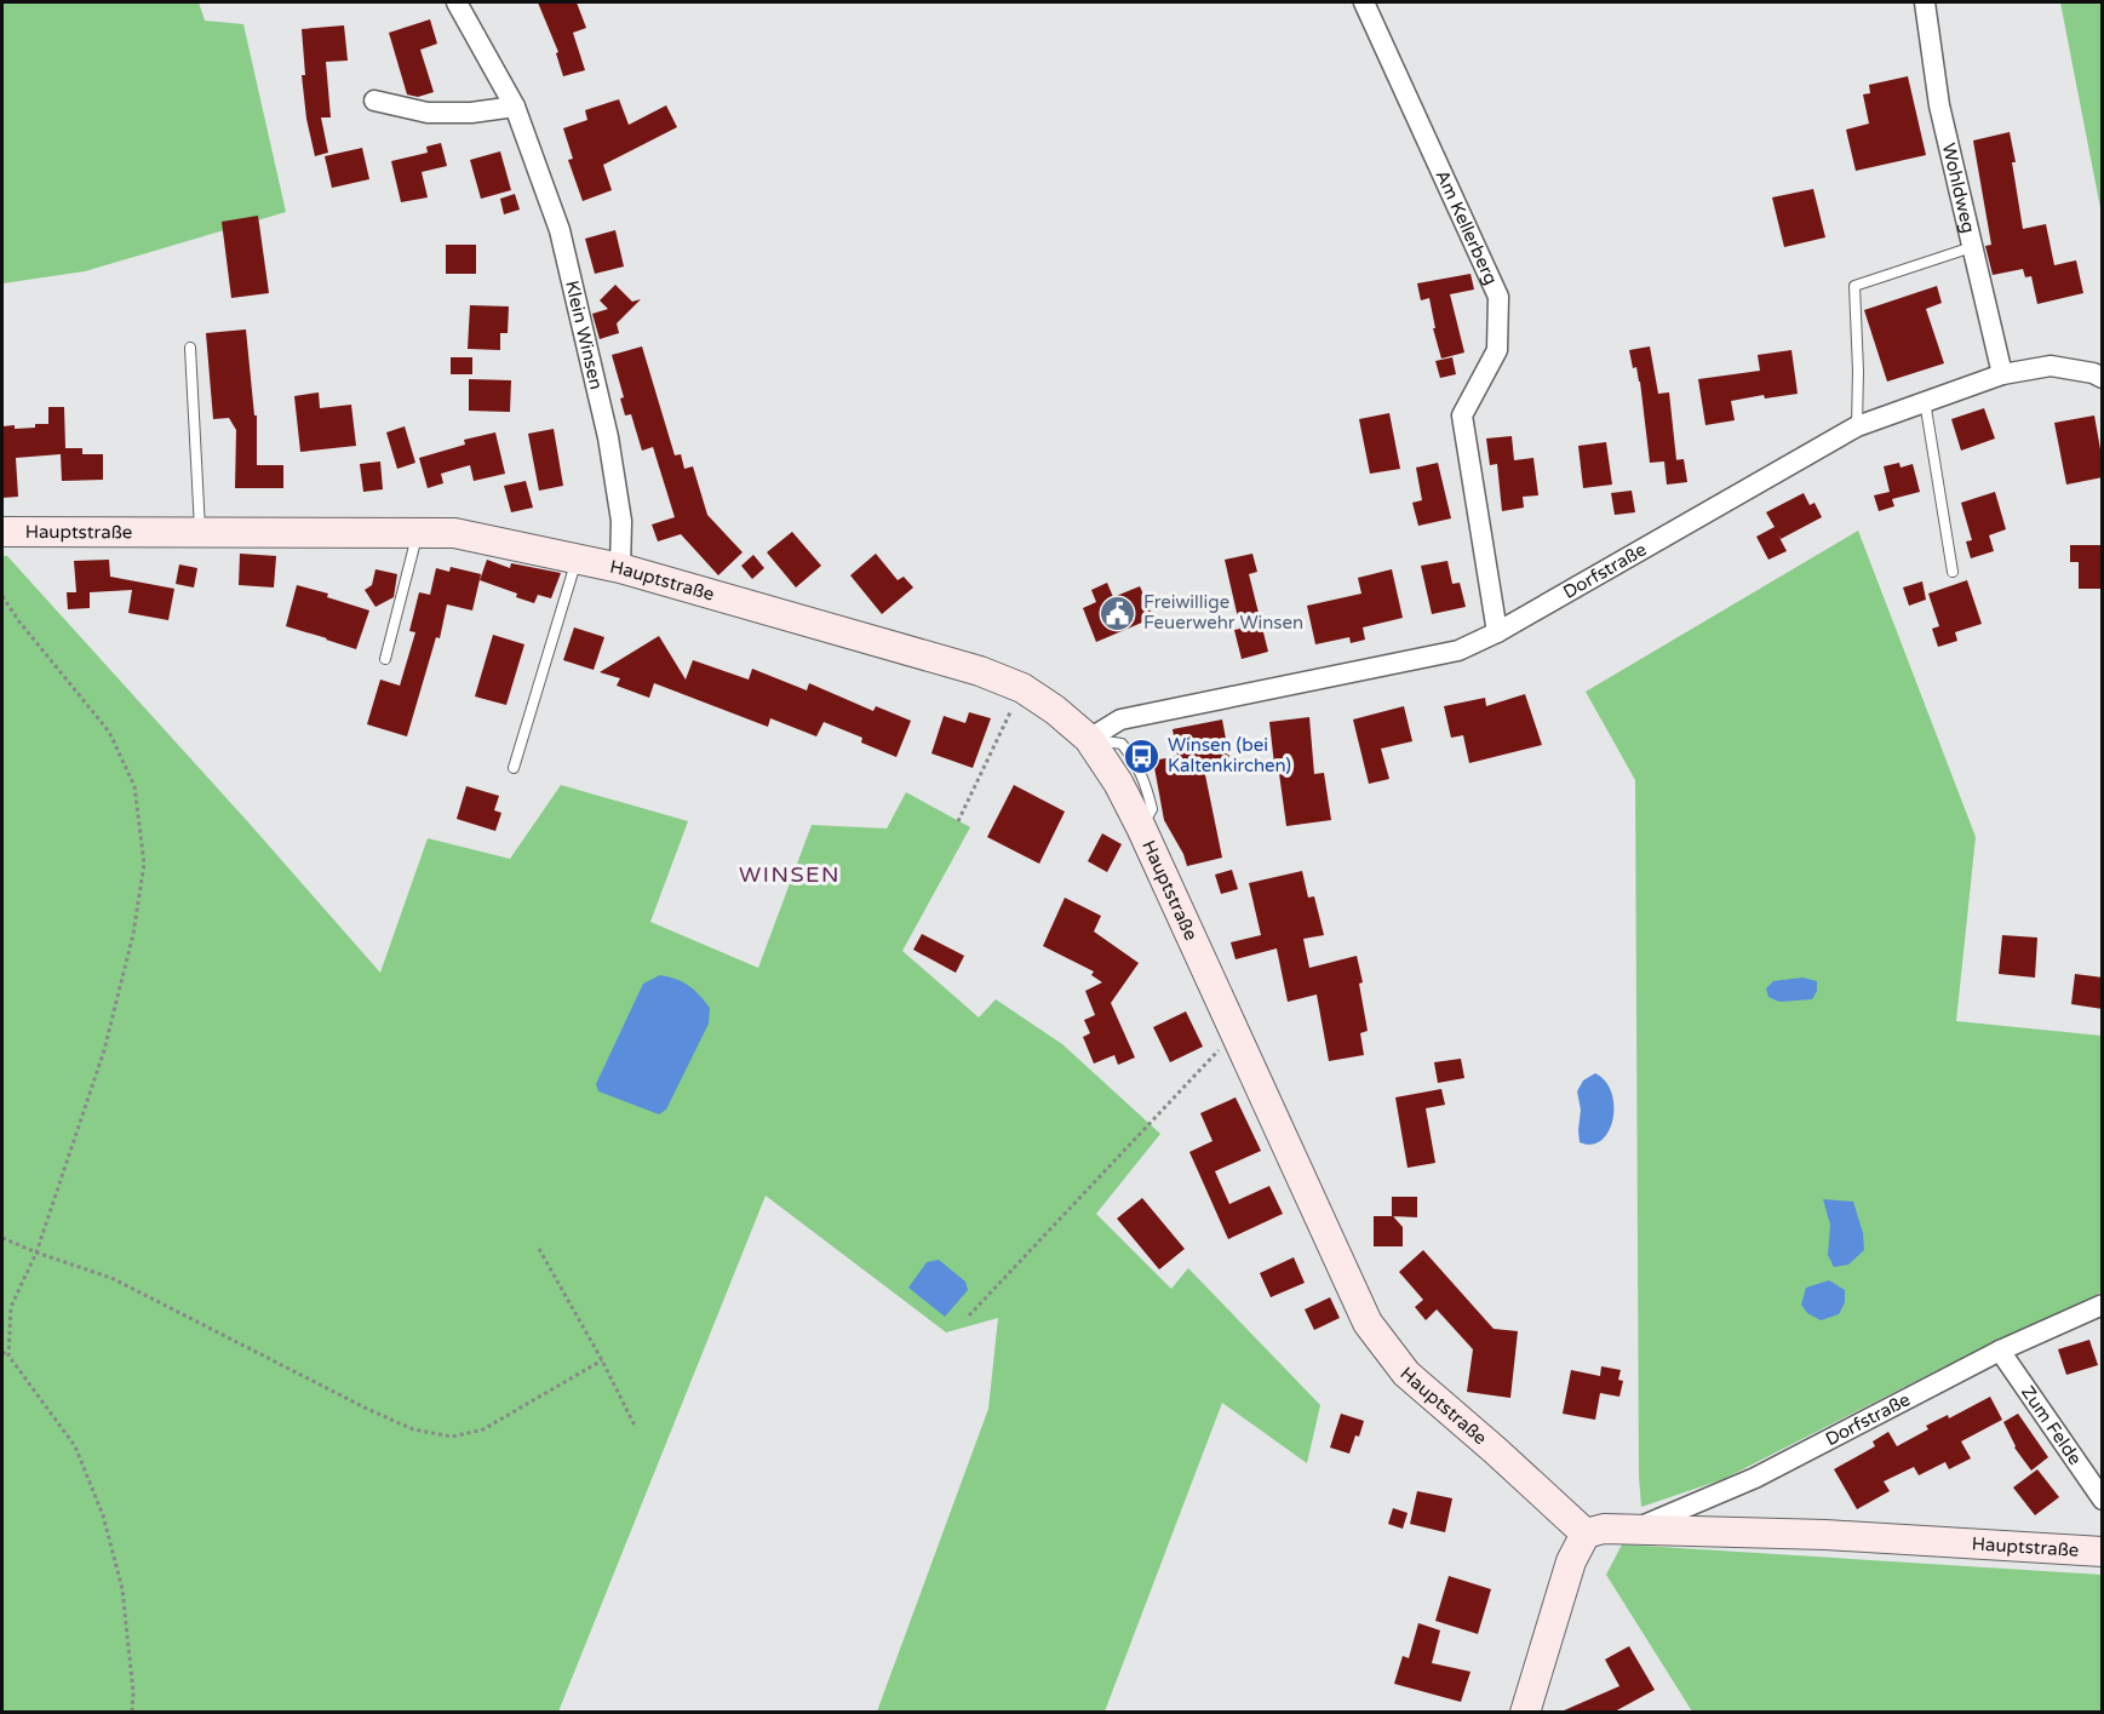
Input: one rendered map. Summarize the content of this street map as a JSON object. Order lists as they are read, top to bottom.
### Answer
{
  "streets": {
    "street": [
      "Wohldweg",
      "Am Kellerberg",
      "Klein Winsen",
      "Hauptstraße",
      "Dorfstraße",
      "Zum Felde"
    ]
  },
  "crossings": [
    ["Wohldweg", "Dorfstraße"],
    ["Am Kellerberg", "Dorfstraße"],
    ["Klein Winsen", "Hauptstraße"],
    ["Hauptstraße", "Dorfstraße"],
    ["Dorfstraße", "Zum Felde"]
  ],
  "districts": ["WINSEN"],
  "places": {
    "public building": ["Freiwillige Feuerwehr Winsen"],
    "bus stop": ["Winsen (bei Kaltenkirchen)"]
  }
}
